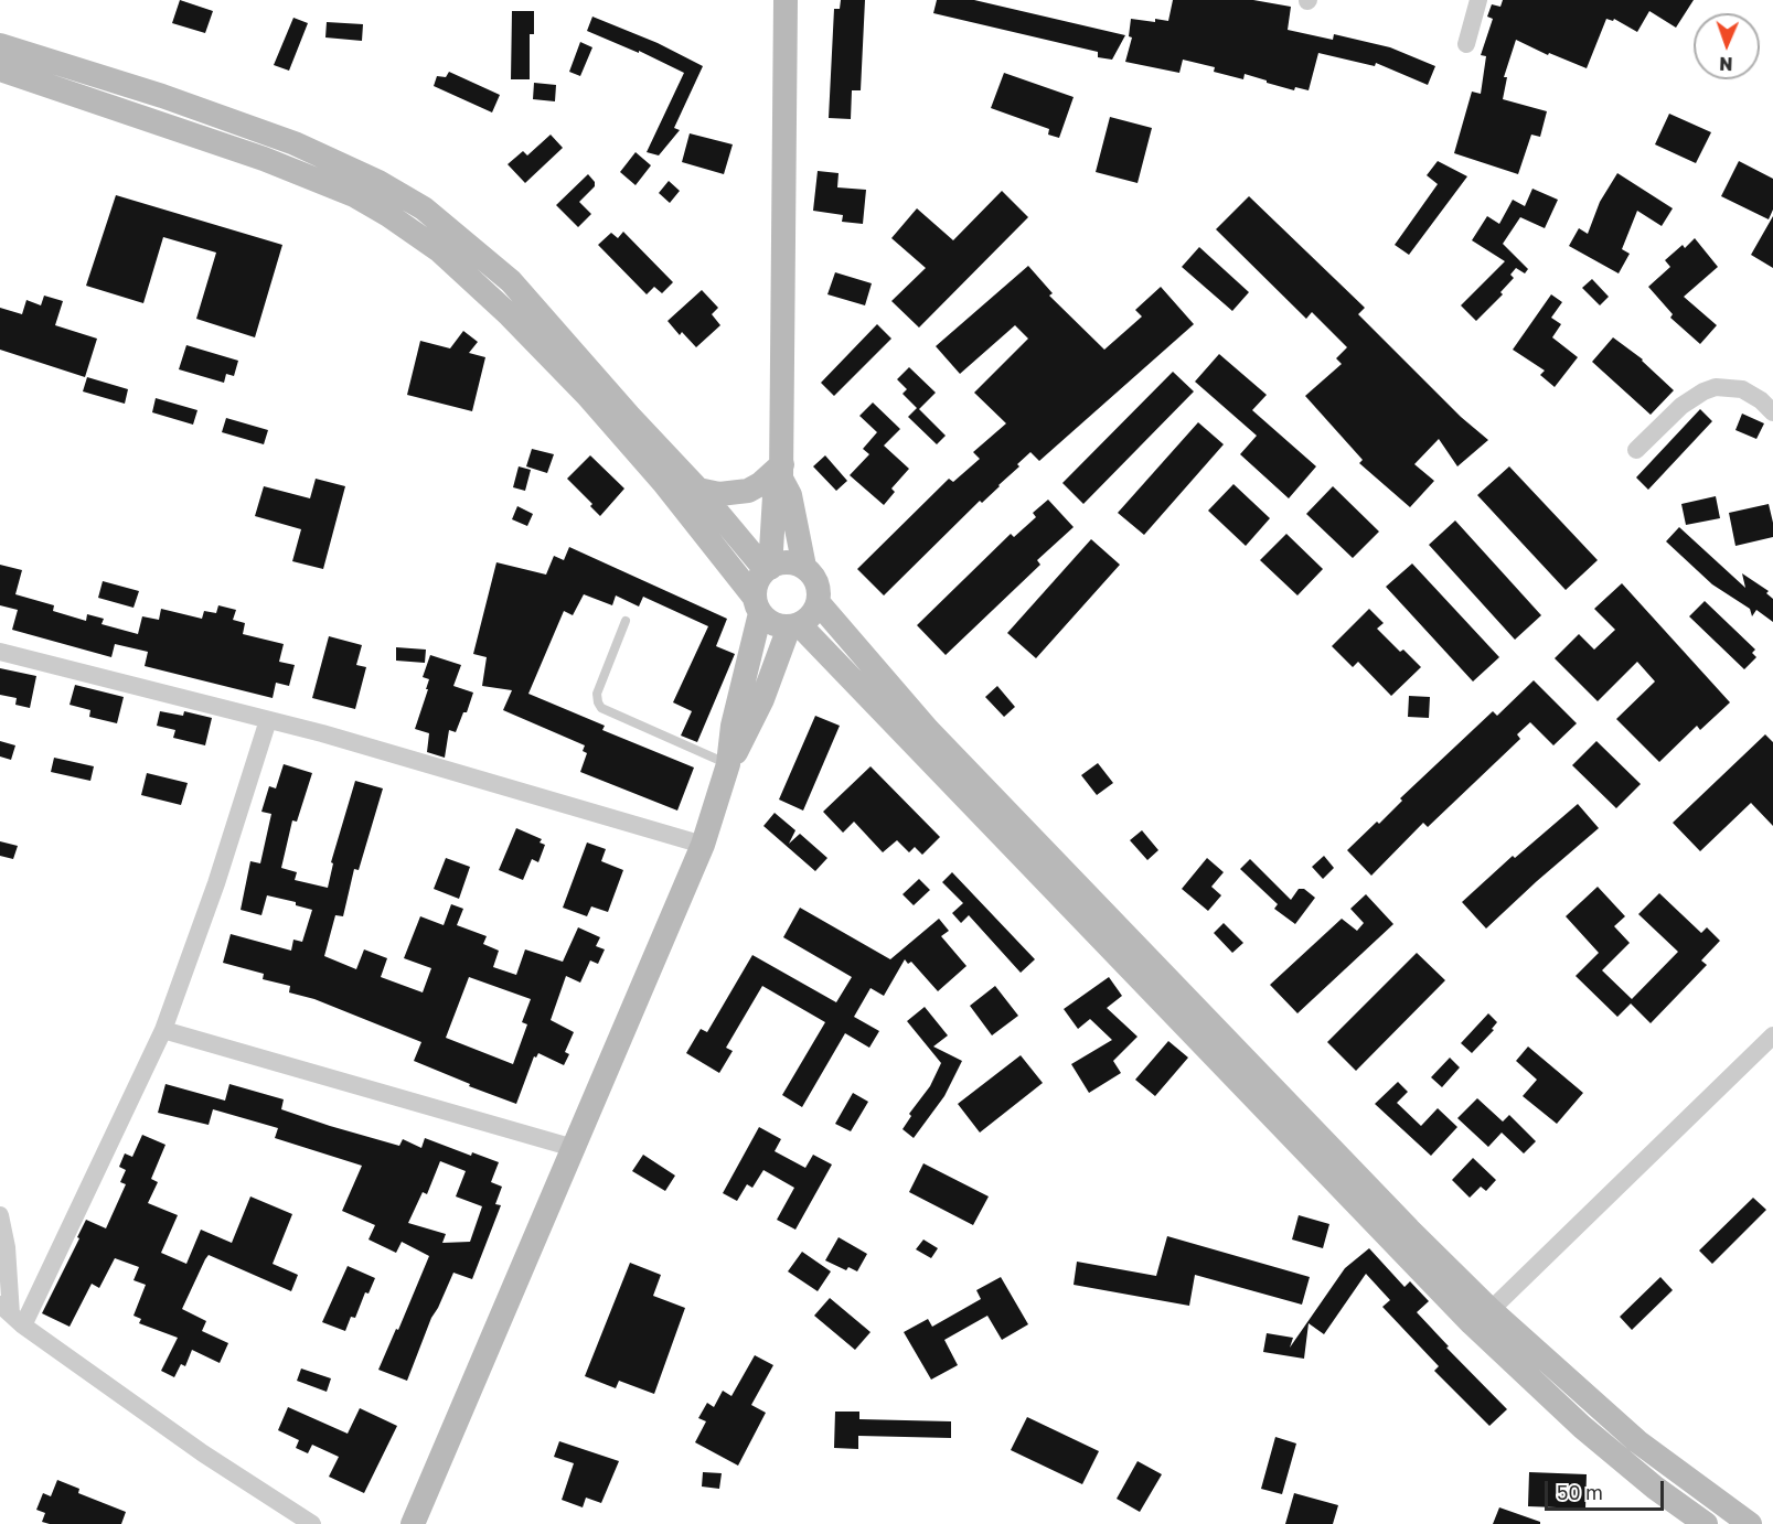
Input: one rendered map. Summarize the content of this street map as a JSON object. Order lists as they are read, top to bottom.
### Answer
{
  "scale_bar": "50 m",
  "north": "bottom"
}
